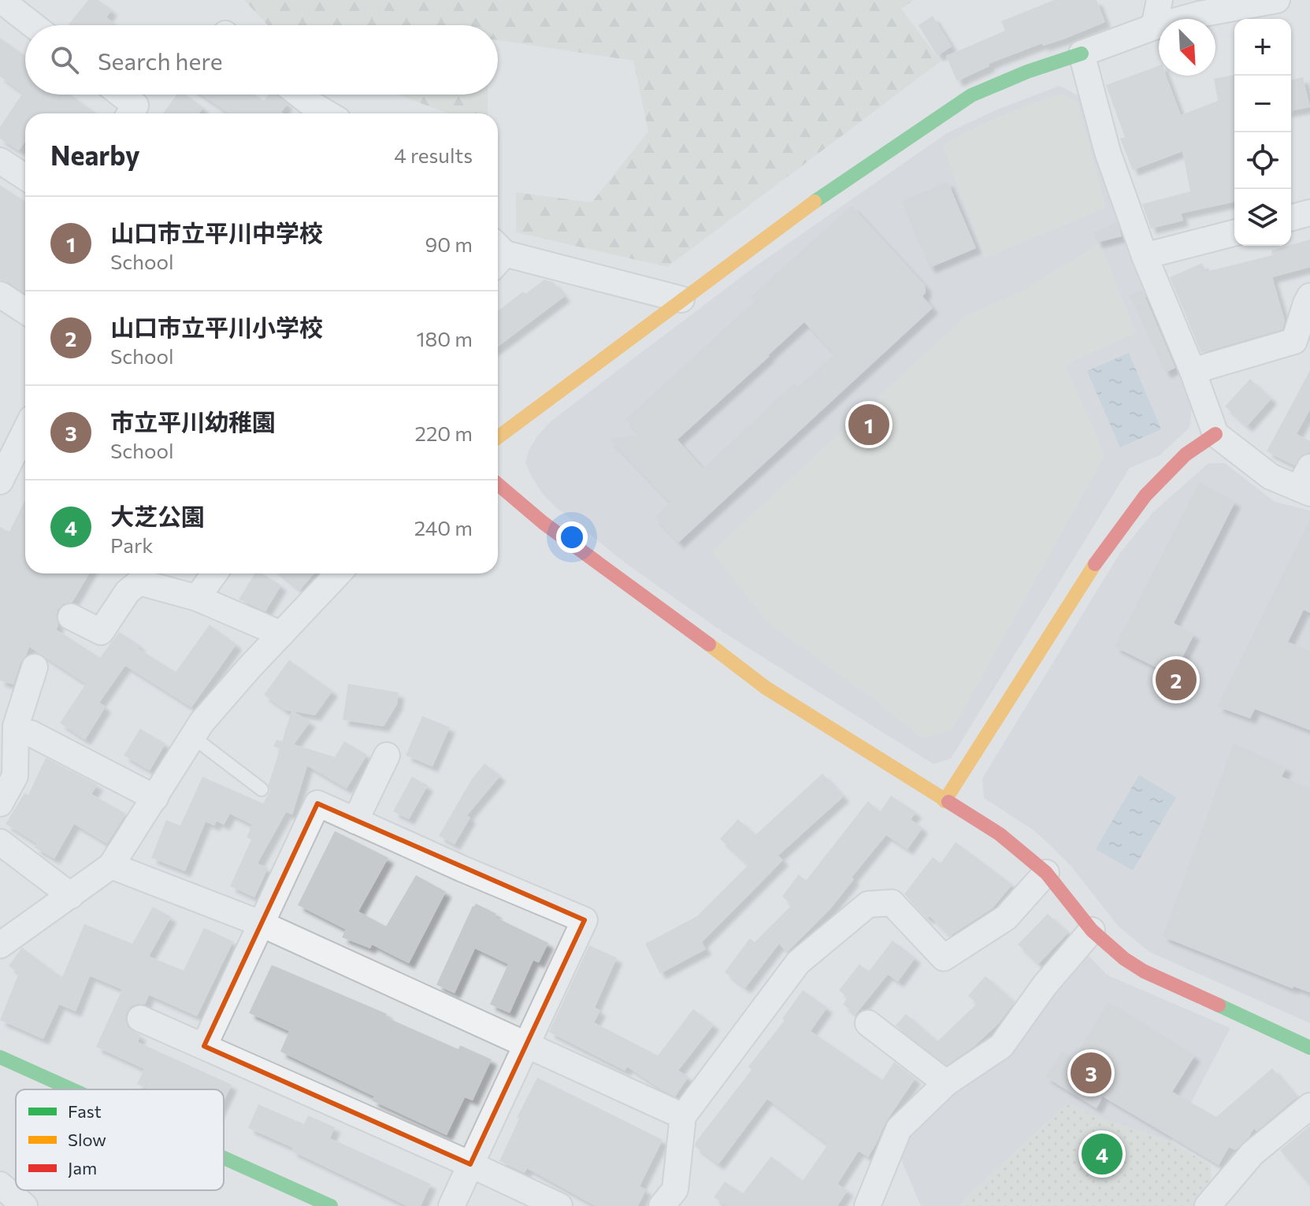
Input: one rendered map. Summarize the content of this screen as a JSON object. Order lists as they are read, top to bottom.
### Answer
{
  "legend": ["Fast", "Slow", "Jam"],
  "north": "bottom right",
  "page": {
    "map_buttons": ["+", "−"],
    "search": "Search here",
    "heading": ["Nearby", "4 results"],
    "list": [
      {
        "mark": "1",
        "name": "山口市立平川中学校",
        "note": "School",
        "value": "90 m"
      },
      {
        "mark": "2",
        "name": "山口市立平川小学校",
        "note": "School",
        "value": "180 m"
      },
      {
        "mark": "3",
        "name": "市立平川幼稚園",
        "note": "School",
        "value": "220 m"
      },
      {
        "mark": "4",
        "name": "大芝公園",
        "note": "Park",
        "value": "240 m"
      }
    ],
    "pins": [
      "1",
      "2",
      "3",
      "4"
    ]
  }
}
